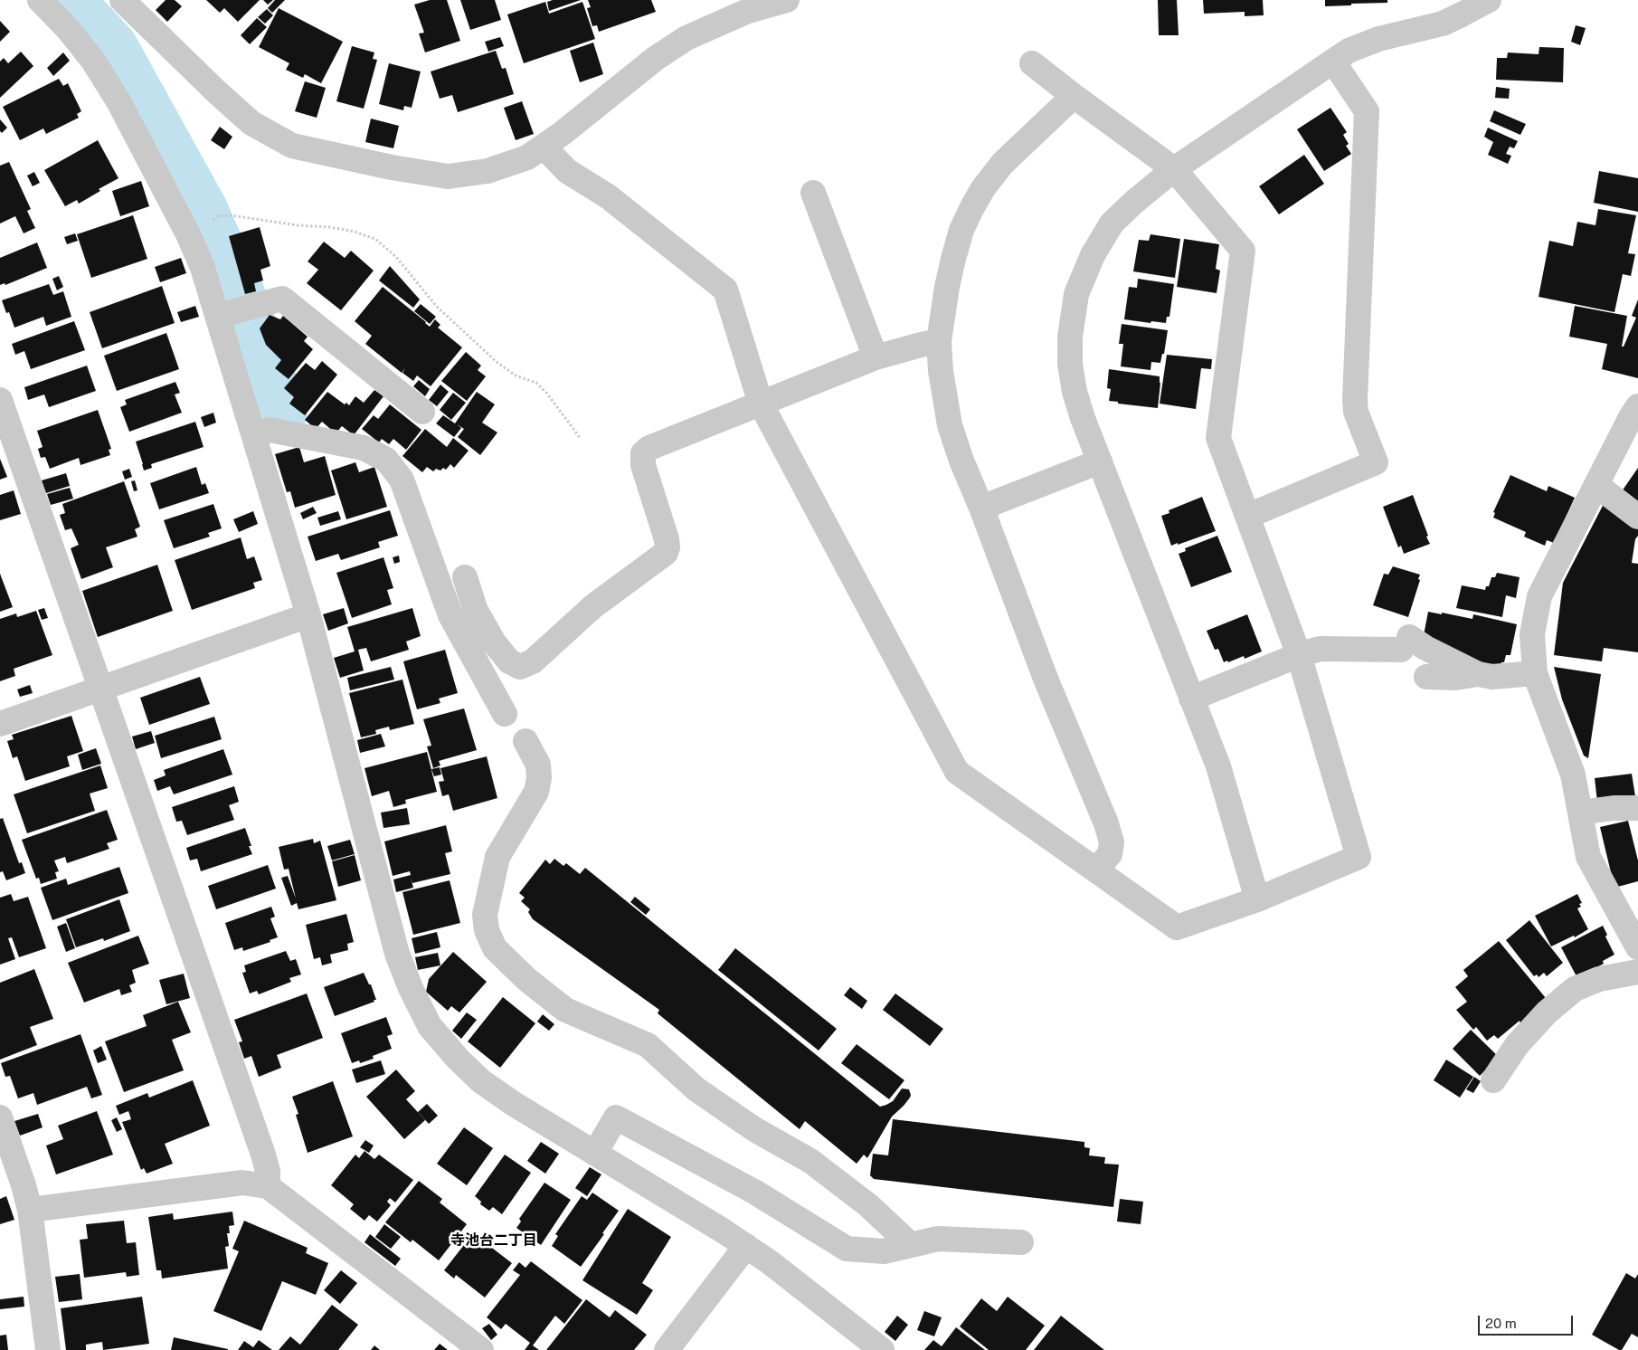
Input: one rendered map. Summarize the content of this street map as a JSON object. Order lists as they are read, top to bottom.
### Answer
{
  "districts": ["寺池台二丁目"],
  "scale_bar": "20 m"
}
